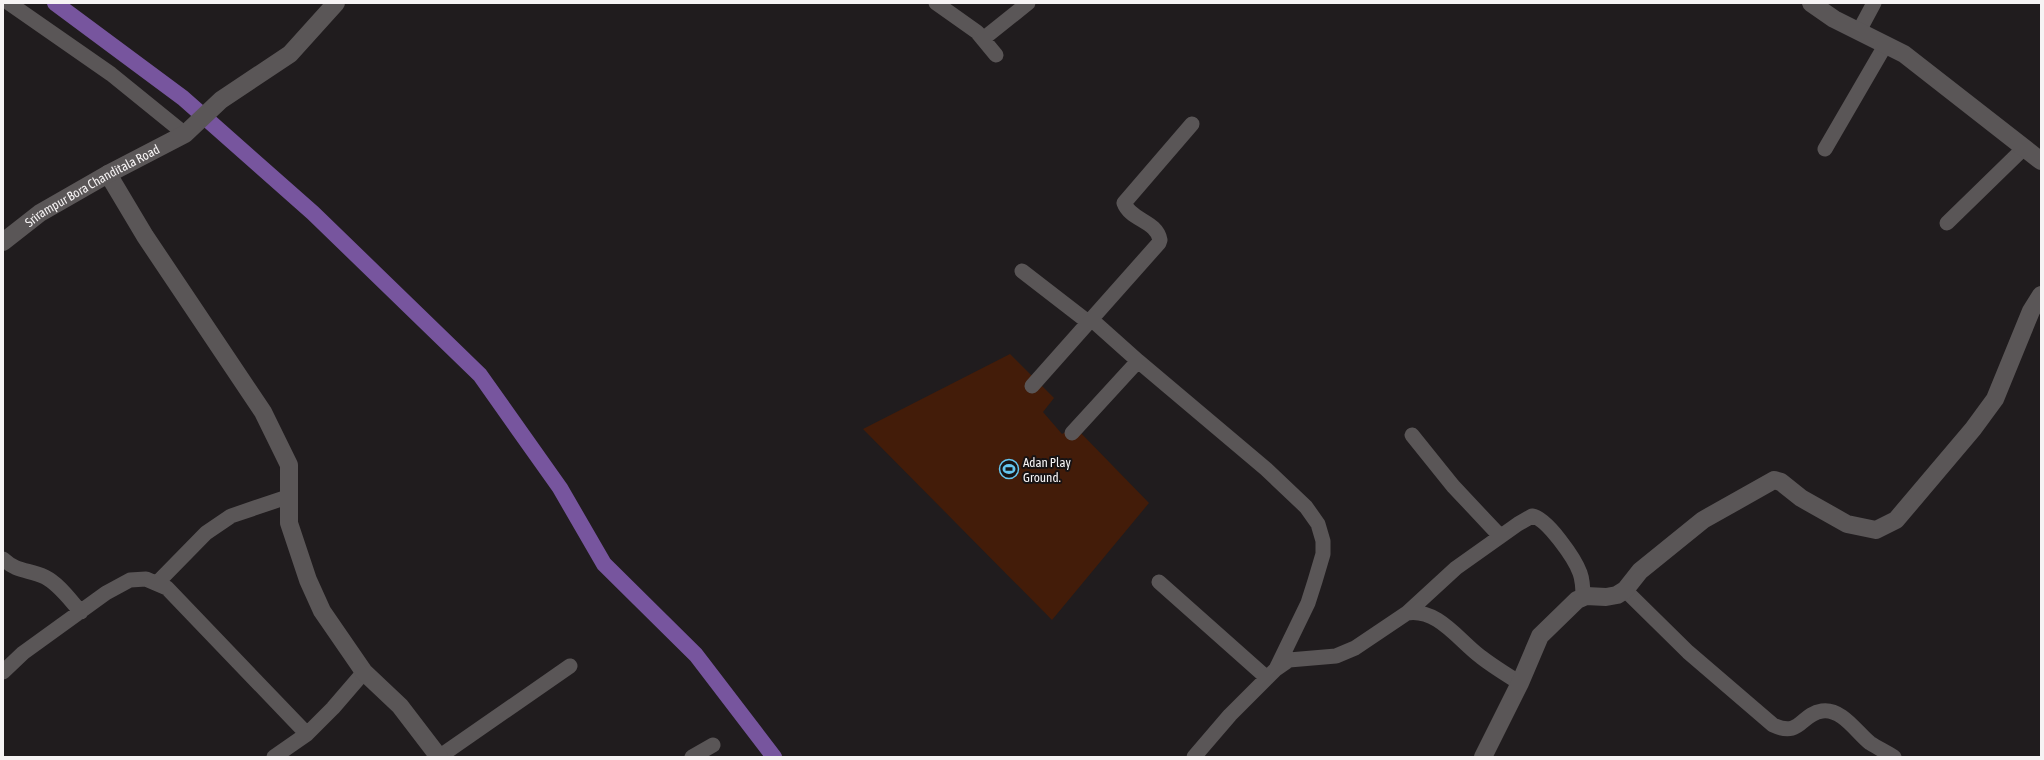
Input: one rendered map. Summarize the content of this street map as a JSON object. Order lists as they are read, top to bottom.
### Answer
{
  "streets": {
    "street": ["Srirampur Bora Chanditala Road"]
  },
  "places": {
    "sports": ["Adan Play Ground."]
  }
}
